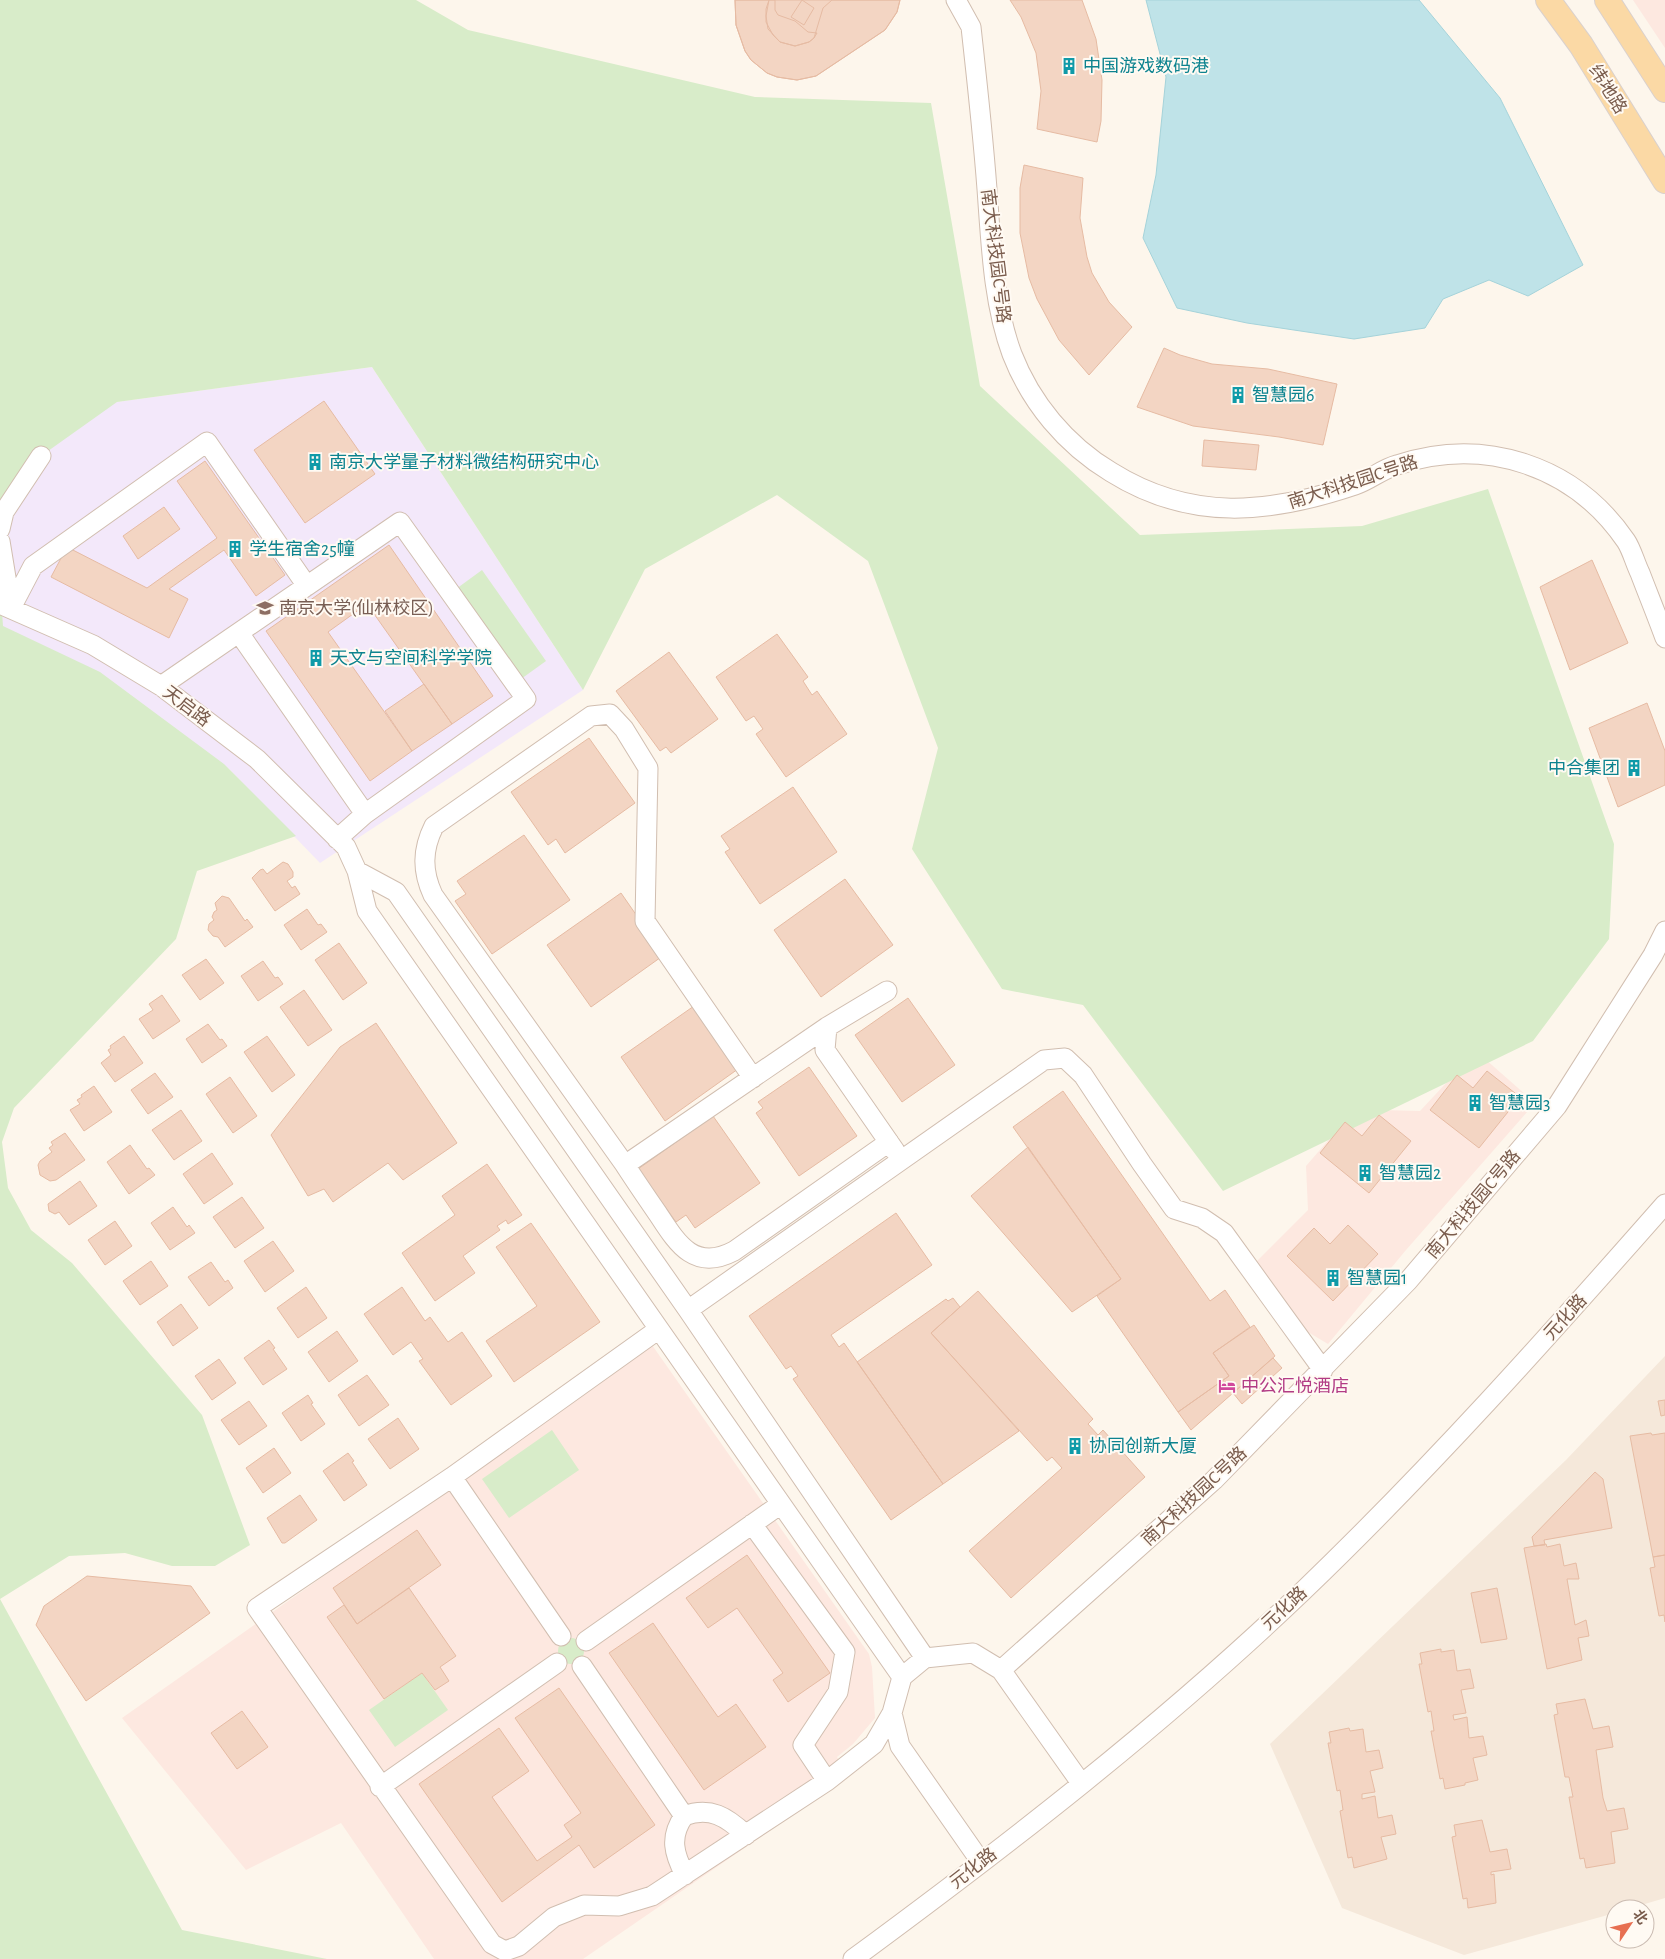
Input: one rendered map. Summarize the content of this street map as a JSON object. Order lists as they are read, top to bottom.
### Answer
{
  "streets": {
    "main road": ["纬地路"],
    "street": ["南大科技园C号路", "天启路", "元化路"]
  },
  "places": {
    "building": [
      "中国游戏数码港",
      "智慧园6",
      "南京大学量子材料微结构研究中心",
      "学生宿舍25幢",
      "天文与空间科学学院",
      "中合集团",
      "智慧园3",
      "智慧园2",
      "智慧园1",
      "协同创新大厦"
    ],
    "school or university": ["南京大学(仙林校区)"],
    "hotel": ["中公汇悦酒店"]
  },
  "north": "top right"
}
